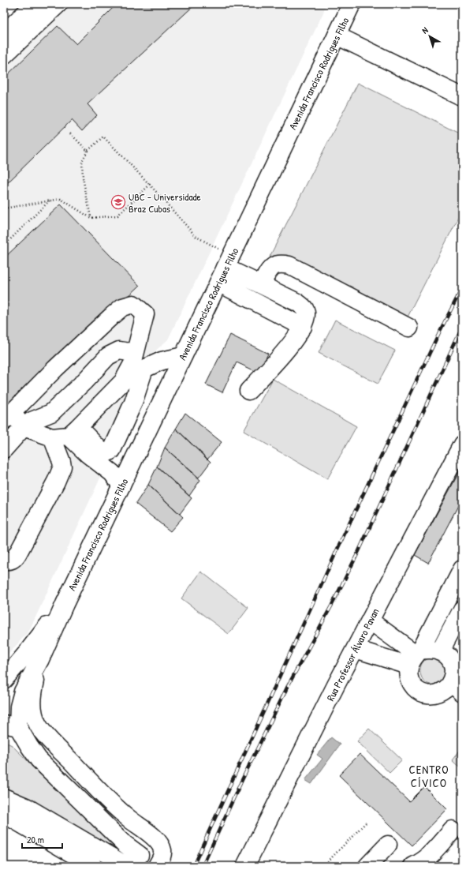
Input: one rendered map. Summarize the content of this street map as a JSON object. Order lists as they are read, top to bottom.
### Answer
{
  "streets": {
    "main road": ["Avenida Francisco Rodrigues Filho", "Rua Professor Álvaro Pavan"]
  },
  "districts": ["CENTRO CÍVICO"],
  "places": {
    "school or university": ["UBC - Universidade Braz Cubas"]
  },
  "scale_bar": "20 m",
  "north": "top left"
}
